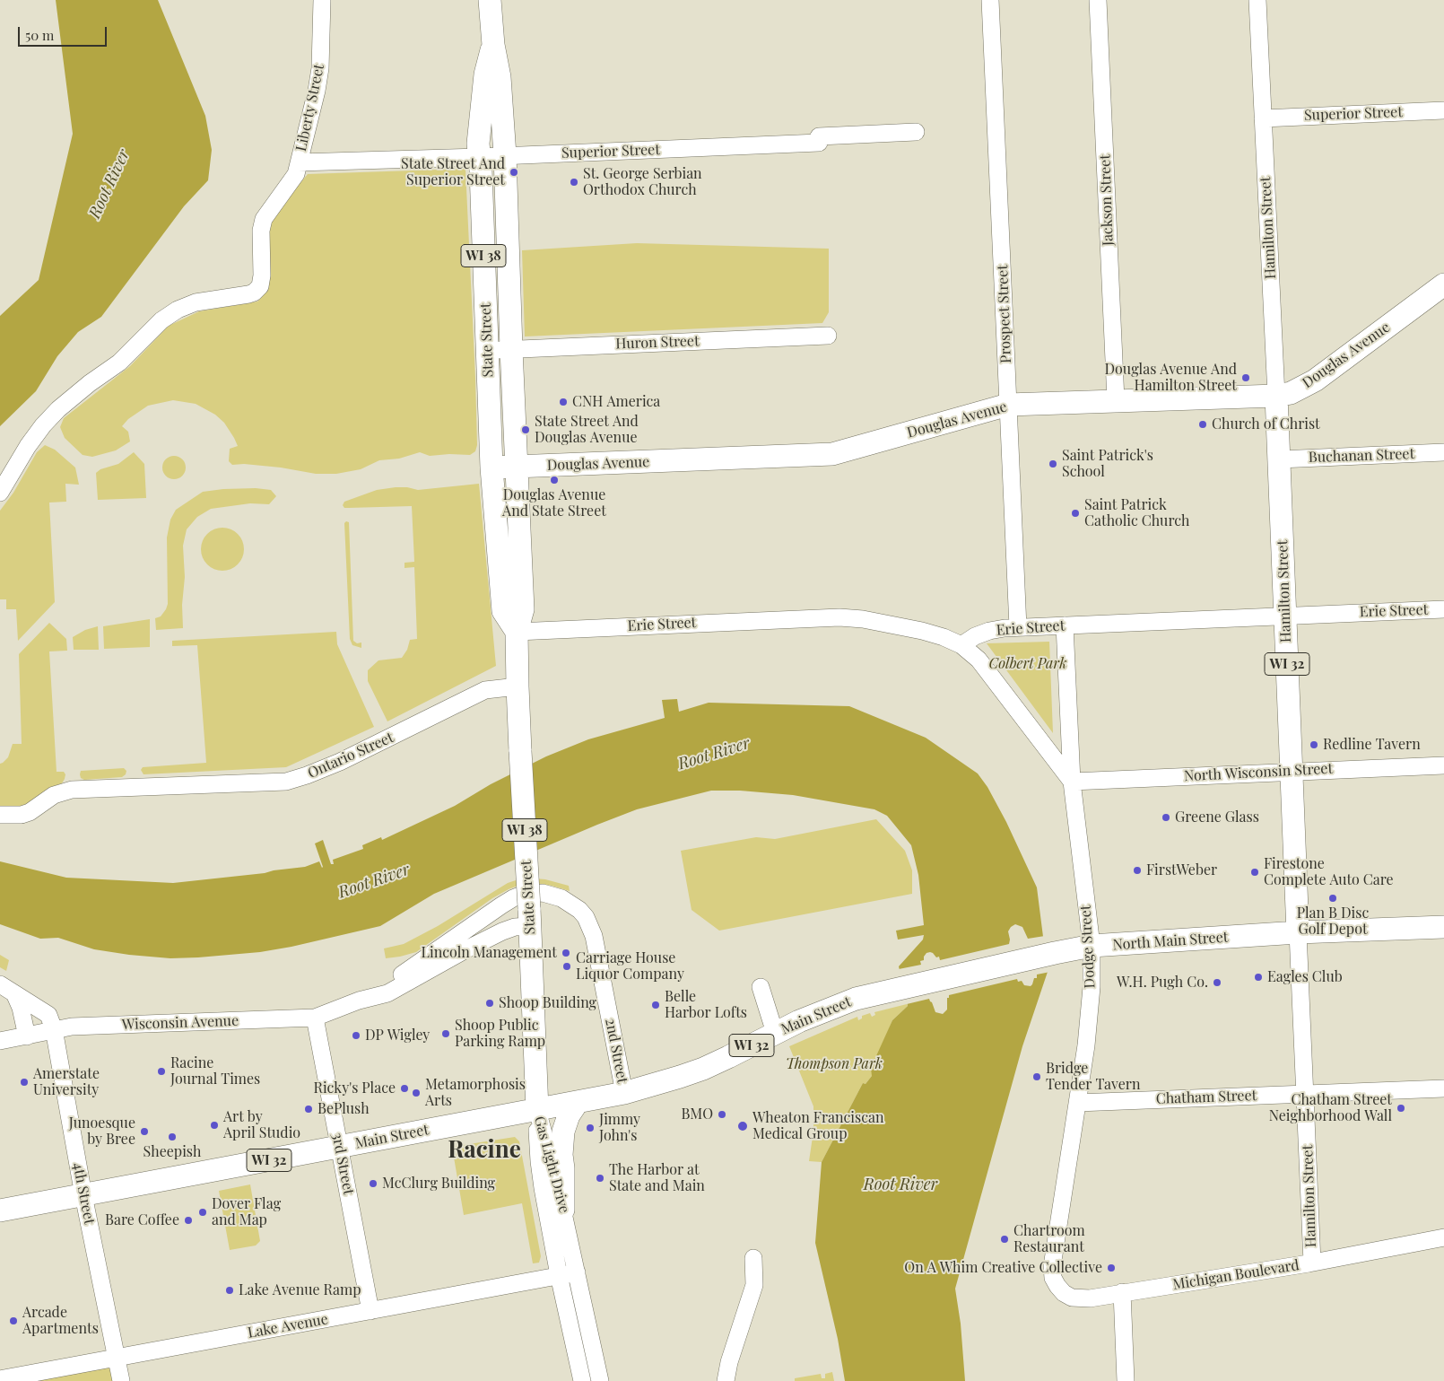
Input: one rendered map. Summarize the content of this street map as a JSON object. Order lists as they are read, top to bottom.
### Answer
{
  "streets": {
    "main road": [
      "Hamilton Street",
      "WI 38",
      "State Street",
      "Douglas Avenue",
      "WI 32",
      "North Main Street",
      "Main Street"
    ],
    "street": [
      "Liberty Street",
      "Superior Street",
      "Jackson Street",
      "Prospect Street",
      "Huron Street",
      "Buchanan Street",
      "Erie Street",
      "Ontario Street",
      "North Wisconsin Street",
      "Dodge Street",
      "Wisconsin Avenue",
      "2nd Street",
      "Chatham Street",
      "3rd Street",
      "Gas Light Drive",
      "4th Street",
      "Michigan Boulevard",
      "Lake Avenue"
    ]
  },
  "crossings": [
    ["Liberty Street", "Superior Street"],
    ["Superior Street", "Hamilton Street"],
    ["Superior Street", "State Street"],
    ["Jackson Street", "Douglas Avenue"],
    ["Hamilton Street", "Douglas Avenue"],
    ["Hamilton Street", "Buchanan Street"],
    ["Hamilton Street", "Erie Street"],
    ["Hamilton Street", "North Wisconsin Street"],
    ["Hamilton Street", "North Main Street"],
    ["Hamilton Street", "Chatham Street"],
    ["Hamilton Street", "Michigan Boulevard"],
    ["Prospect Street", "Douglas Avenue"],
    ["Prospect Street", "Erie Street"],
    ["State Street", "Huron Street"],
    ["State Street", "Douglas Avenue"],
    ["State Street", "Erie Street"],
    ["State Street", "Ontario Street"],
    ["State Street", "Main Street"],
    ["State Street", "Wisconsin Avenue"],
    ["State Street", "Gas Light Drive"],
    ["Erie Street", "Dodge Street"],
    ["North Wisconsin Street", "Dodge Street"],
    ["North Main Street", "Dodge Street"],
    ["North Main Street", "Main Street"],
    ["Dodge Street", "Chatham Street"],
    ["Dodge Street", "Michigan Boulevard"],
    ["Main Street", "2nd Street"],
    ["Main Street", "3rd Street"],
    ["Main Street", "Gas Light Drive"],
    ["Main Street", "4th Street"],
    ["Wisconsin Avenue", "2nd Street"],
    ["Wisconsin Avenue", "3rd Street"],
    ["Wisconsin Avenue", "4th Street"],
    ["3rd Street", "Lake Avenue"],
    ["Gas Light Drive", "Lake Avenue"],
    ["4th Street", "Lake Avenue"]
  ],
  "districts": ["Racine"],
  "water": ["Root River"],
  "parks": ["Colbert Park", "Thompson Park"],
  "places": [
    "State Street And Superior Street",
    "St. George Serbian Orthodox Church",
    "Douglas Avenue And Hamilton Street",
    "CNH America",
    "Church of Christ",
    "State Street And Douglas Avenue",
    "Saint Patrick's School",
    "Douglas Avenue And State Street",
    "Saint Patrick Catholic Church",
    "Redline Tavern",
    "Greene Glass",
    "FirstWeber",
    "Firestone Complete Auto Care",
    "Plan B Disc Golf Depot",
    "Lincoln Management",
    "Carriage House Liquor Company",
    "Eagles Club",
    "W.H. Pugh Co.",
    "Shoop Building",
    "Belle Harbor Lofts",
    "Shoop Public Parking Ramp",
    "DP Wigley",
    "Racine Journal Times",
    "Bridge Tender Tavern",
    "Amerstate University",
    "Ricky's Place",
    "Metamorphosis Arts",
    "Chatham Street Neighborhood Wall",
    "BePlush",
    "BMO",
    "Art by April Studio",
    "Wheaton Franciscan Medical Group",
    "Jimmy John's",
    "Junoesque by Bree",
    "Sheepish",
    "The Harbor at State and Main",
    "McClurg Building",
    "Dover Flag and Map",
    "Bare Coffee",
    "Chartroom Restaurant",
    "On A Whim Creative Collective",
    "Lake Avenue Ramp",
    "Arcade Apartments"
  ],
  "scale_bar": "50 m"
}
